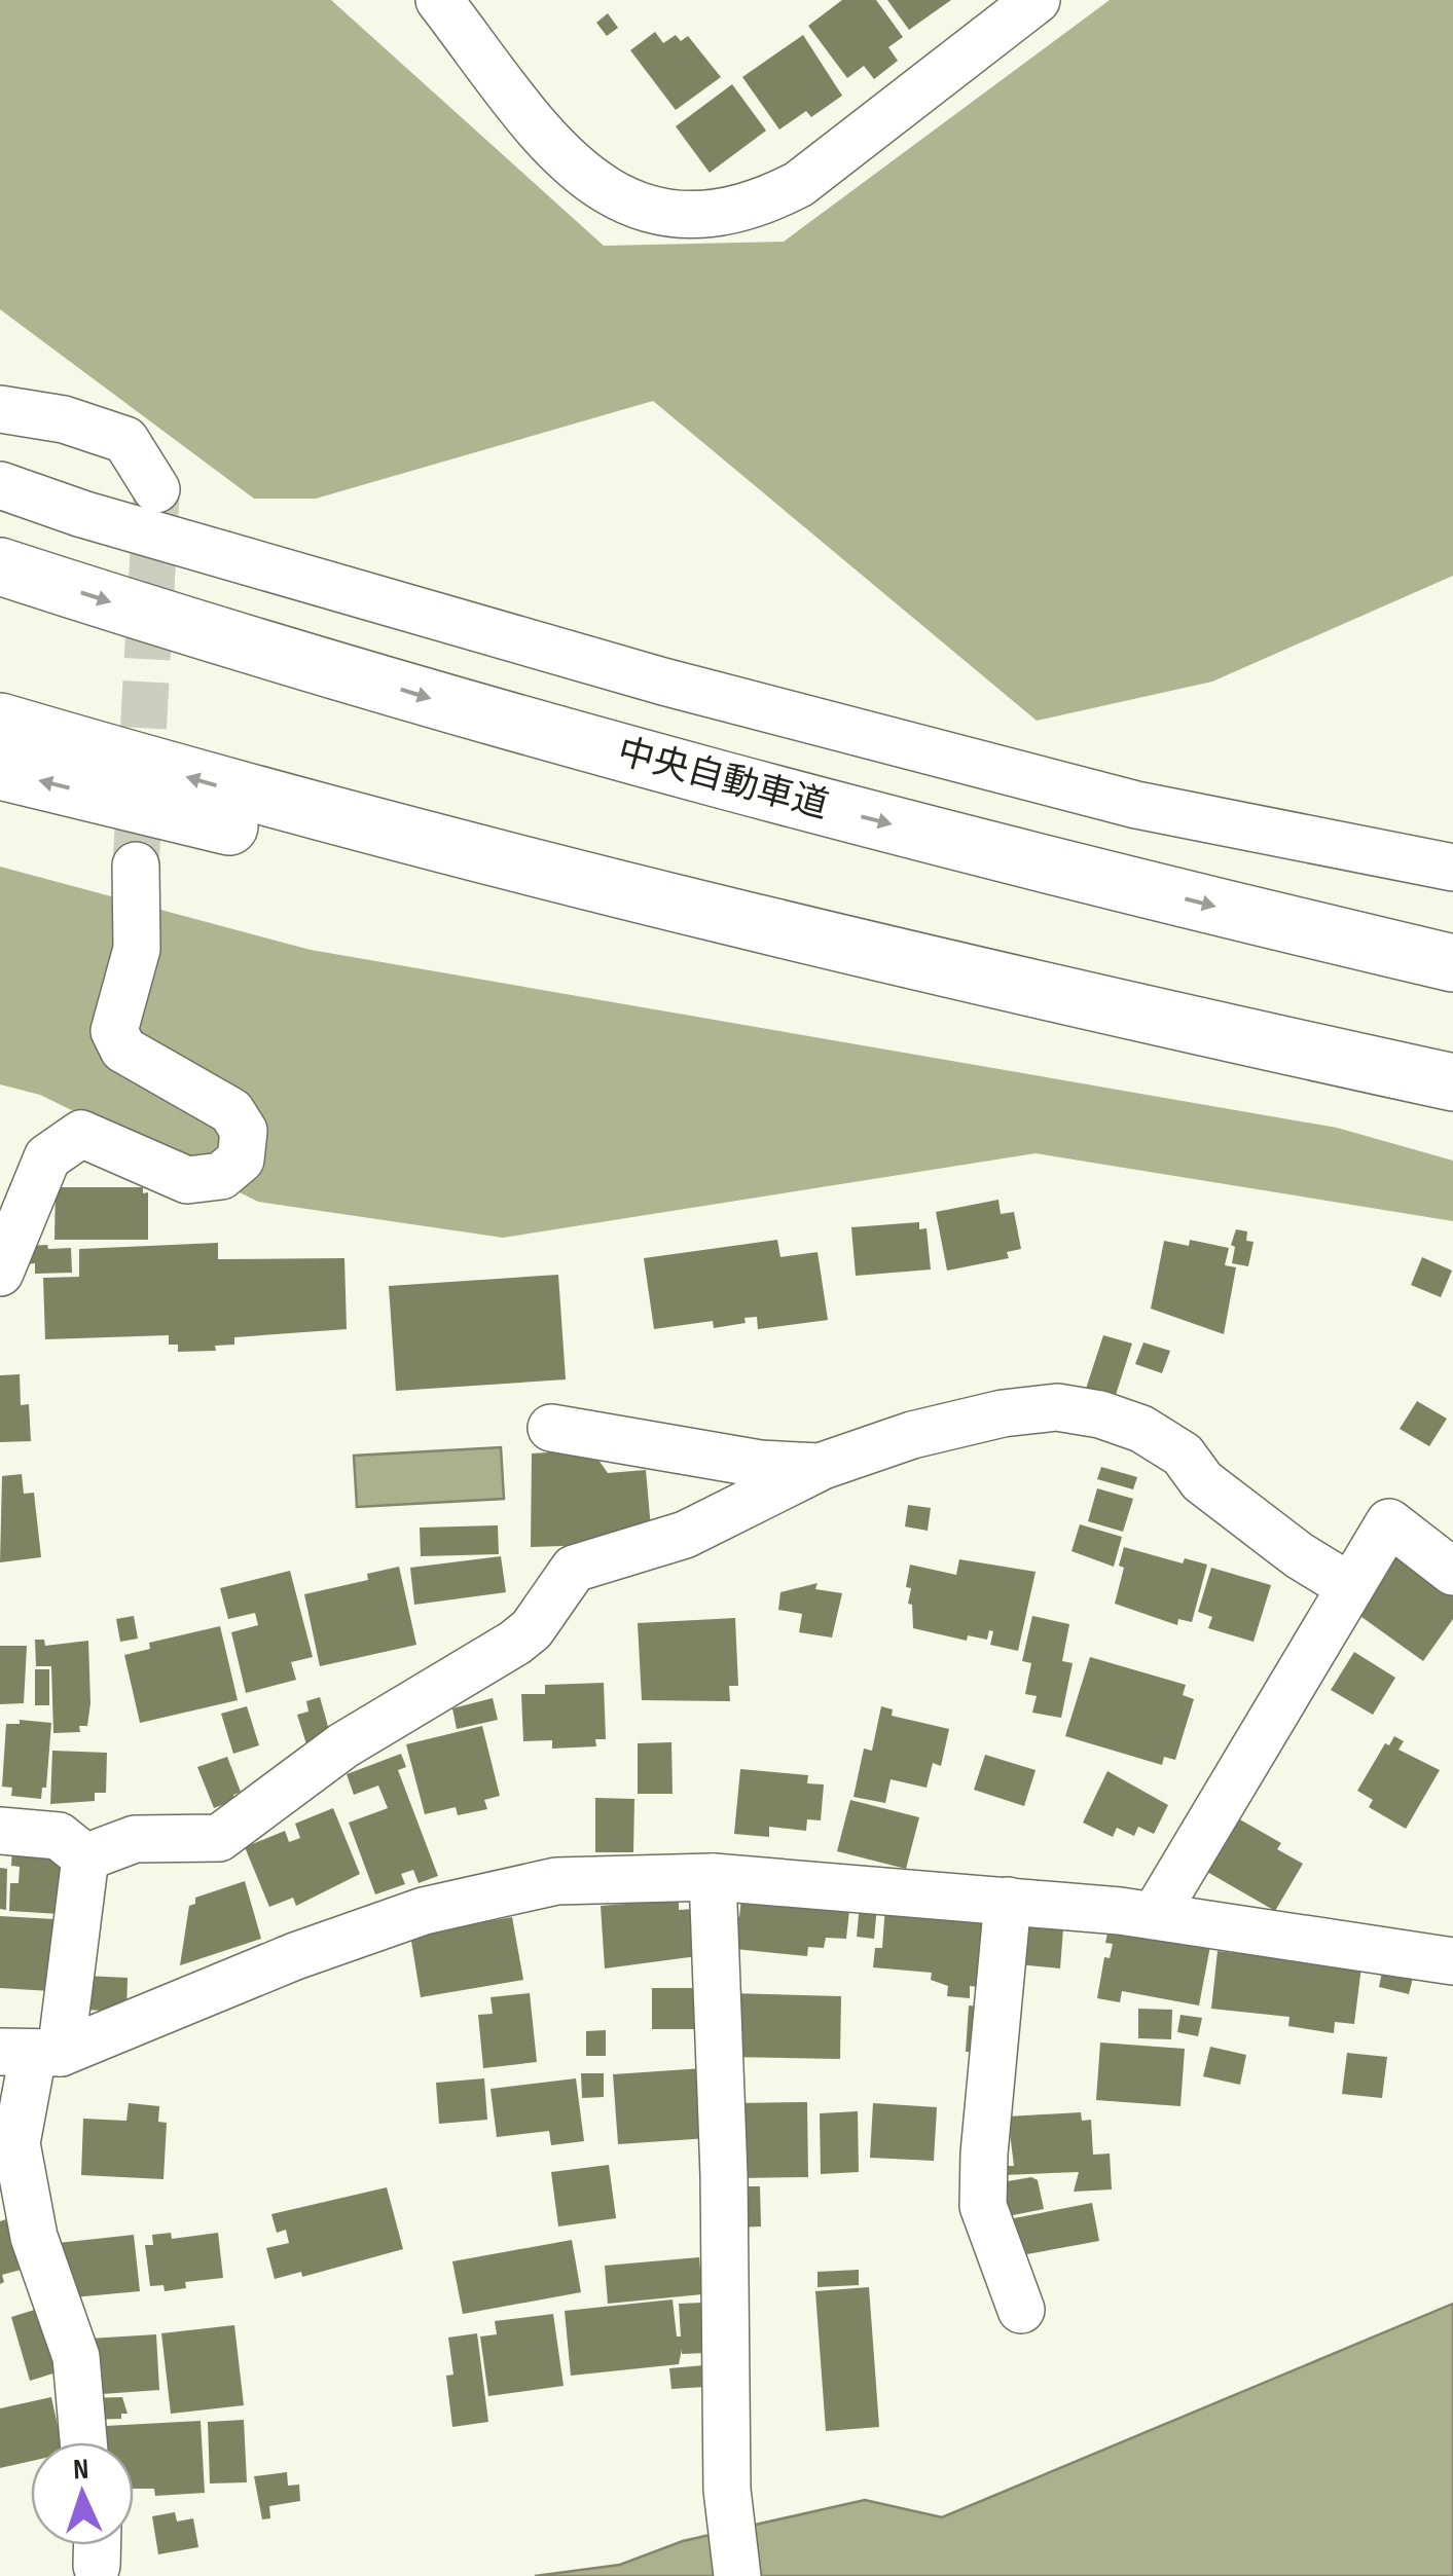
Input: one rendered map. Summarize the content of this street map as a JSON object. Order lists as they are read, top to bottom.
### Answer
{
  "streets": {
    "highway": ["中央自動車道"]
  },
  "north": "top"
}
